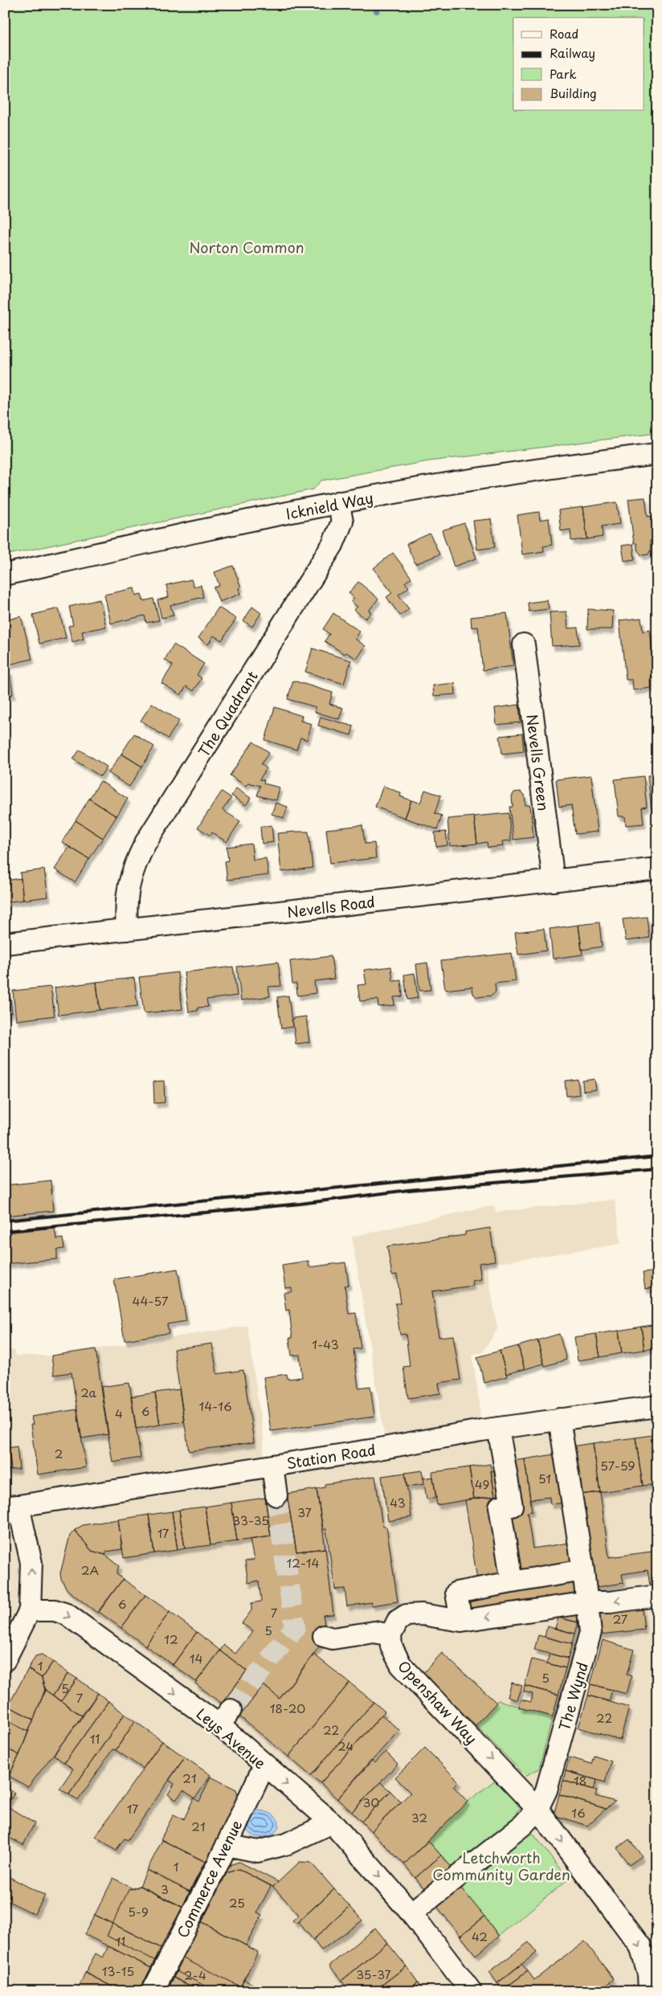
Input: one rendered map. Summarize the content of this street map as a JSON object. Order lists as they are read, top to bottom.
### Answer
{
  "streets": {
    "street": [
      "Icknield Way",
      "The Quadrant",
      "Nevells Green",
      "Nevells Road",
      "Station Road",
      "The Wynd",
      "Openshaw Way",
      "Leys Avenue",
      "Commerce Avenue"
    ]
  },
  "crossings": [
    ["Icknield Way", "The Quadrant"],
    ["The Quadrant", "Nevells Road"],
    ["Nevells Green", "Nevells Road"],
    ["Station Road", "The Wynd"],
    ["The Wynd", "Openshaw Way"],
    ["The Wynd", "Leys Avenue"],
    ["Leys Avenue", "Commerce Avenue"]
  ],
  "one_way": ["Openshaw Way", "Leys Avenue"],
  "parks": ["Norton Common", "Letchworth Community Garden"],
  "house_numbers": [
    "44-57",
    "1-43",
    "2a",
    "14-16",
    "6",
    "4",
    "2",
    "57-59",
    "51",
    "49",
    "43",
    "37",
    "33-35",
    "17",
    "12-14",
    "2A",
    "6",
    "7",
    "27",
    "5",
    "12",
    "14",
    "1",
    "5",
    "5",
    "7",
    "18-20",
    "22",
    "22",
    "11",
    "24",
    "21",
    "18",
    "30",
    "17",
    "16",
    "32",
    "21",
    "1",
    "3",
    "25",
    "5-9",
    "42",
    "11",
    "13-15",
    "35-37",
    "2-4"
  ],
  "legend": [
    "Road",
    "Railway",
    "Park",
    "Building"
  ]
}
